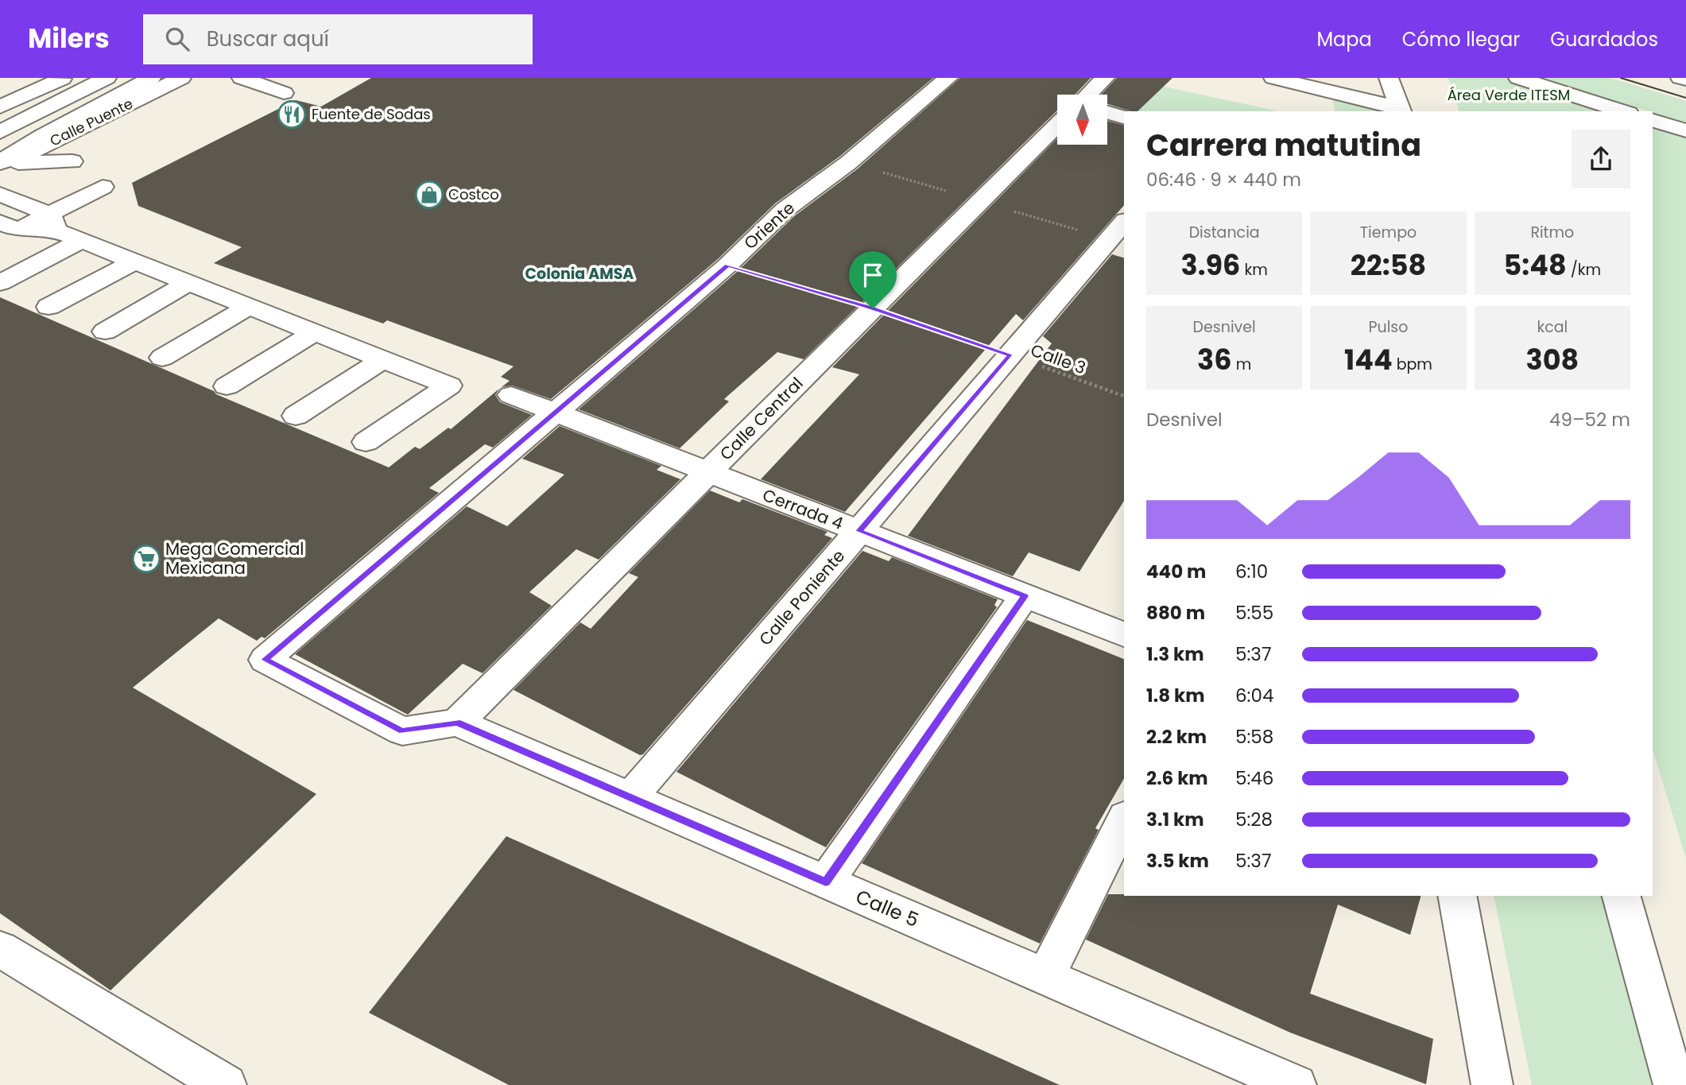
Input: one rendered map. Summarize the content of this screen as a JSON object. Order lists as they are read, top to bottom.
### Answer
{
  "streets": {
    "street": [
      "Calle Puente",
      "Oriente",
      "Calle Central",
      "Cerrada 4",
      "Calle Poniente",
      "Calle 5"
    ],
    "path": ["Calle 3"]
  },
  "crossings": [
    ["Oriente", "Calle 3"],
    ["Oriente", "Calle Central"],
    ["Oriente", "Cerrada 4"],
    ["Oriente", "Calle 5"],
    ["Calle 3", "Calle Central"],
    ["Calle 3", "Calle Poniente"],
    ["Calle Central", "Cerrada 4"],
    ["Calle Central", "Calle 5"],
    ["Cerrada 4", "Calle Poniente"],
    ["Calle Poniente", "Calle 5"]
  ],
  "districts": ["Colonia AMSA"],
  "parks": ["Área Verde ITESM"],
  "places": {
    "restaurant": ["Fuente de Sodas"],
    "shop": ["Costco"],
    "supermarket": ["Mega Comercial Mexicana"]
  },
  "north": "bottom",
  "page": {
    "header": "Milers",
    "search": "Buscar aquí",
    "nav": ["Mapa", "Cómo llegar", "Guardados"],
    "heading": ["Carrera matutina", "06:46 · 9 × 440 m"],
    "stats": [
      ["Distancia", "3.96 km"],
      ["Tiempo", "22:58"],
      ["Ritmo", "5:48 /km"],
      ["Desnivel", "36 m"],
      ["Pulso", "144 bpm"],
      ["kcal", "308"]
    ],
    "chart": ["Desnivel", "49–52 m"],
    "list": [
      {
        "name": "440 m",
        "note": "6:10"
      },
      {
        "name": "880 m",
        "note": "5:55"
      },
      {
        "name": "1.3 km",
        "note": "5:37"
      },
      {
        "name": "1.8 km",
        "note": "6:04"
      },
      {
        "name": "2.2 km",
        "note": "5:58"
      },
      {
        "name": "2.6 km",
        "note": "5:46"
      },
      {
        "name": "3.1 km",
        "note": "5:28"
      },
      {
        "name": "3.5 km",
        "note": "5:37"
      }
    ]
  }
}
